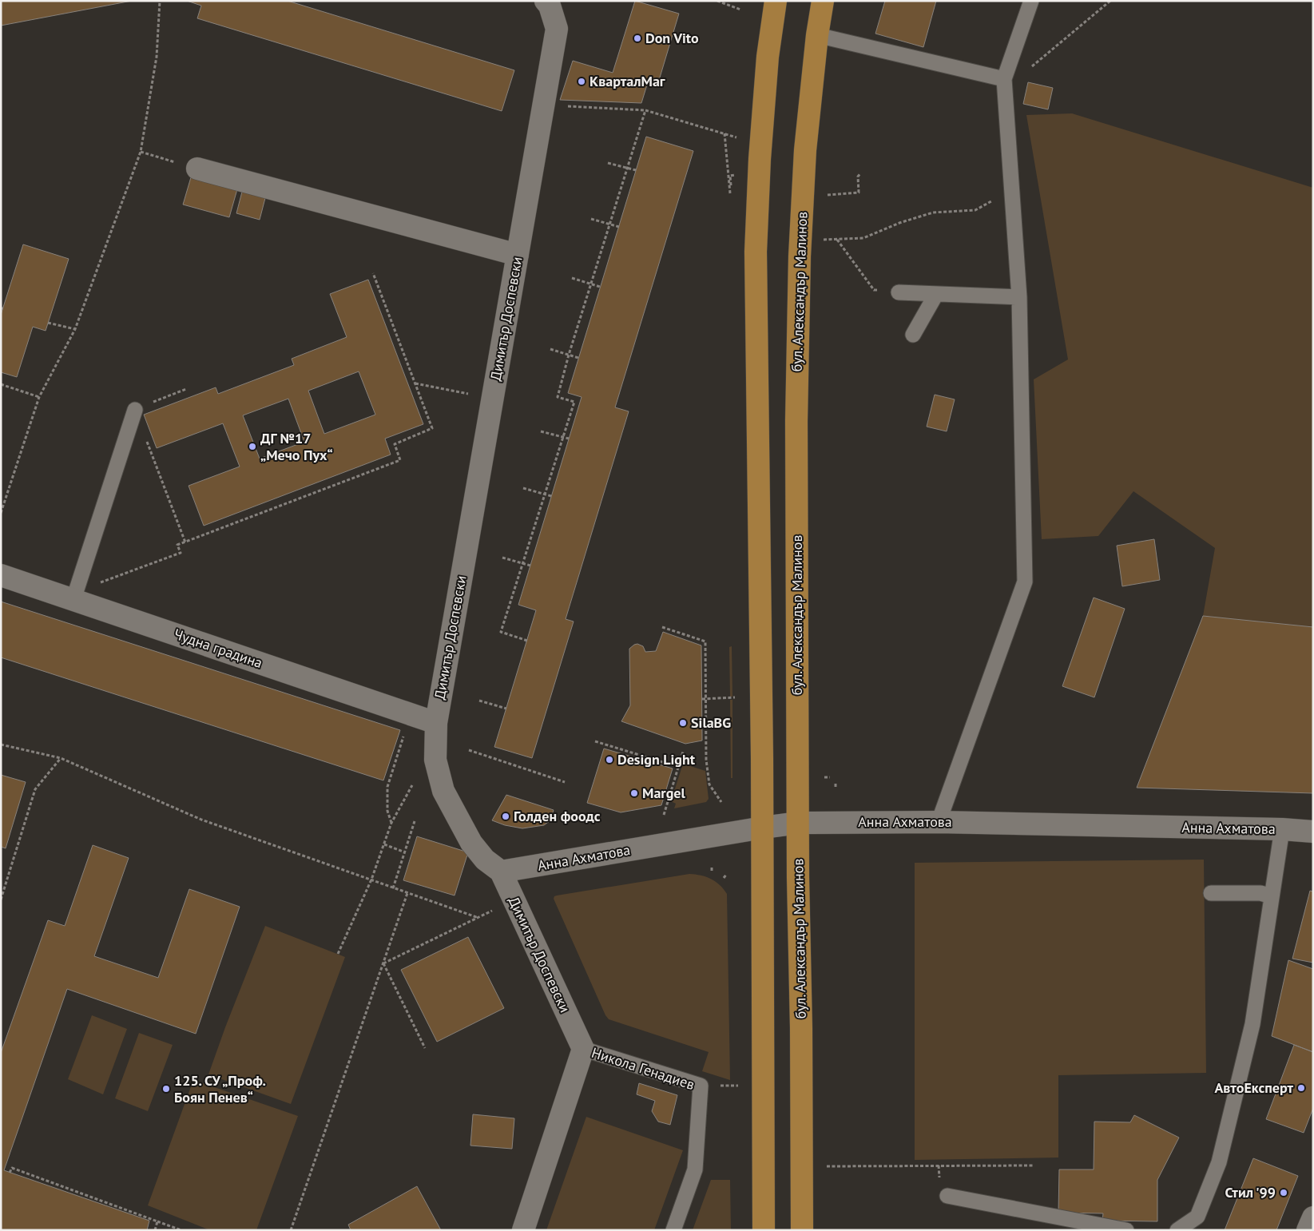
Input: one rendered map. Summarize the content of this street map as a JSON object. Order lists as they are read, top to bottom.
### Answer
{
  "streets": {
    "main road": ["бул. Александър Малинов"],
    "street": ["Димитър Доспевски", "Чудна градина", "Анна Ахматова"],
    "lane": ["Никола Генадиев"]
  },
  "crossings": [
    ["бул. Александър Малинов", "Анна Ахматова"],
    ["Димитър Доспевски", "Чудна градина"],
    ["Димитър Доспевски", "Анна Ахматова"],
    ["Димитър Доспевски", "Никола Генадиев"]
  ],
  "places": [
    "Don Vito",
    "КварталМаг",
    "ДГ №17 „Мечо Пух“",
    "SilaBG",
    "Design Light",
    "Margel",
    "Голден фоодс",
    "АвтоЕксперт",
    "125. СУ „Проф. Боян Пенев“",
    "Стил '99"
  ]
}
